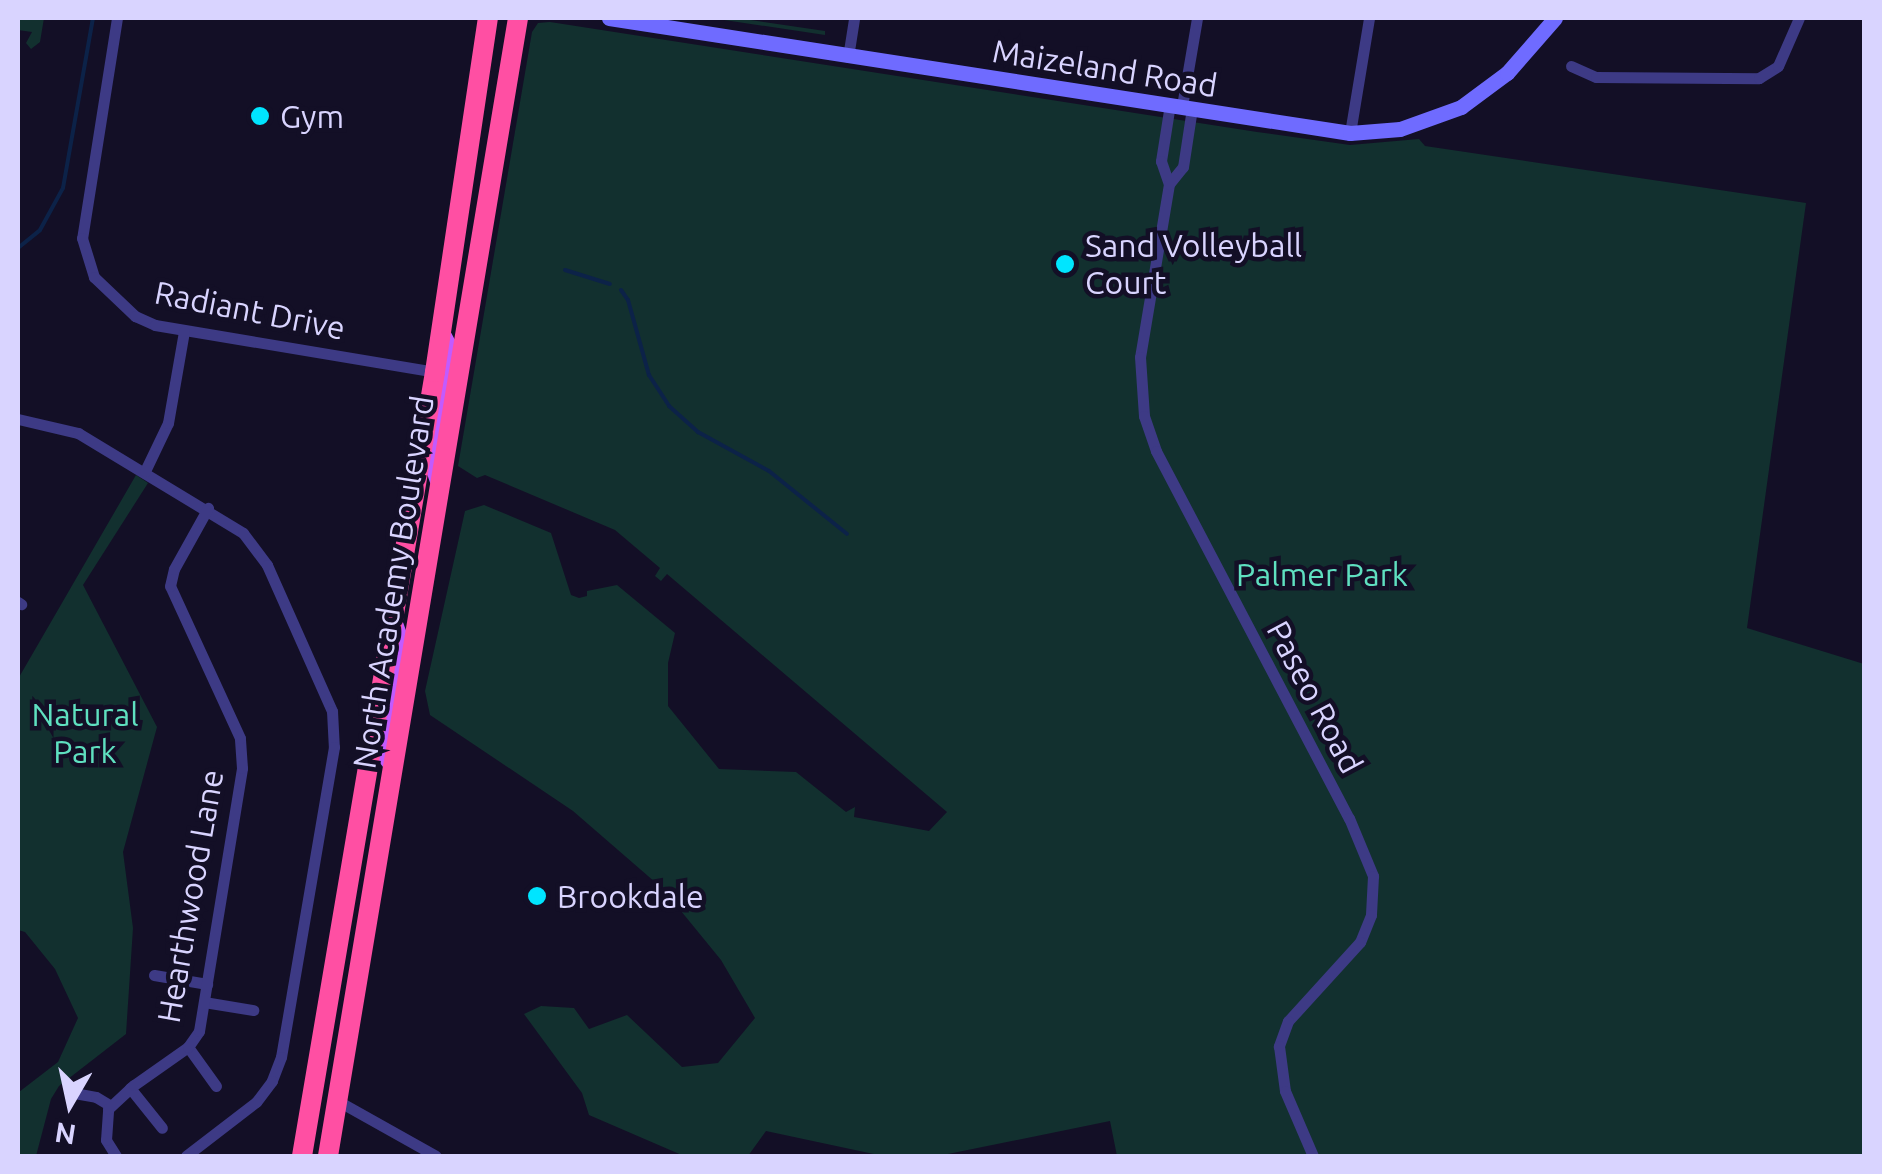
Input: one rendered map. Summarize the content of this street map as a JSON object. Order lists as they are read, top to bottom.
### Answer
{
  "streets": {
    "highway": ["North Academy Boulevard"],
    "main road": ["Maizeland Road"],
    "street": ["Radiant Drive", "Paseo Road", "Hearthwood Lane"]
  },
  "crossings": [
    ["Maizeland Road", "Paseo Road"],
    ["Radiant Drive", "North Academy Boulevard"]
  ],
  "parks": ["Palmer Park", "Natural Park"],
  "places": ["Gym", "Sand Volleyball Court", "Brookdale"],
  "north": "bottom"
}
